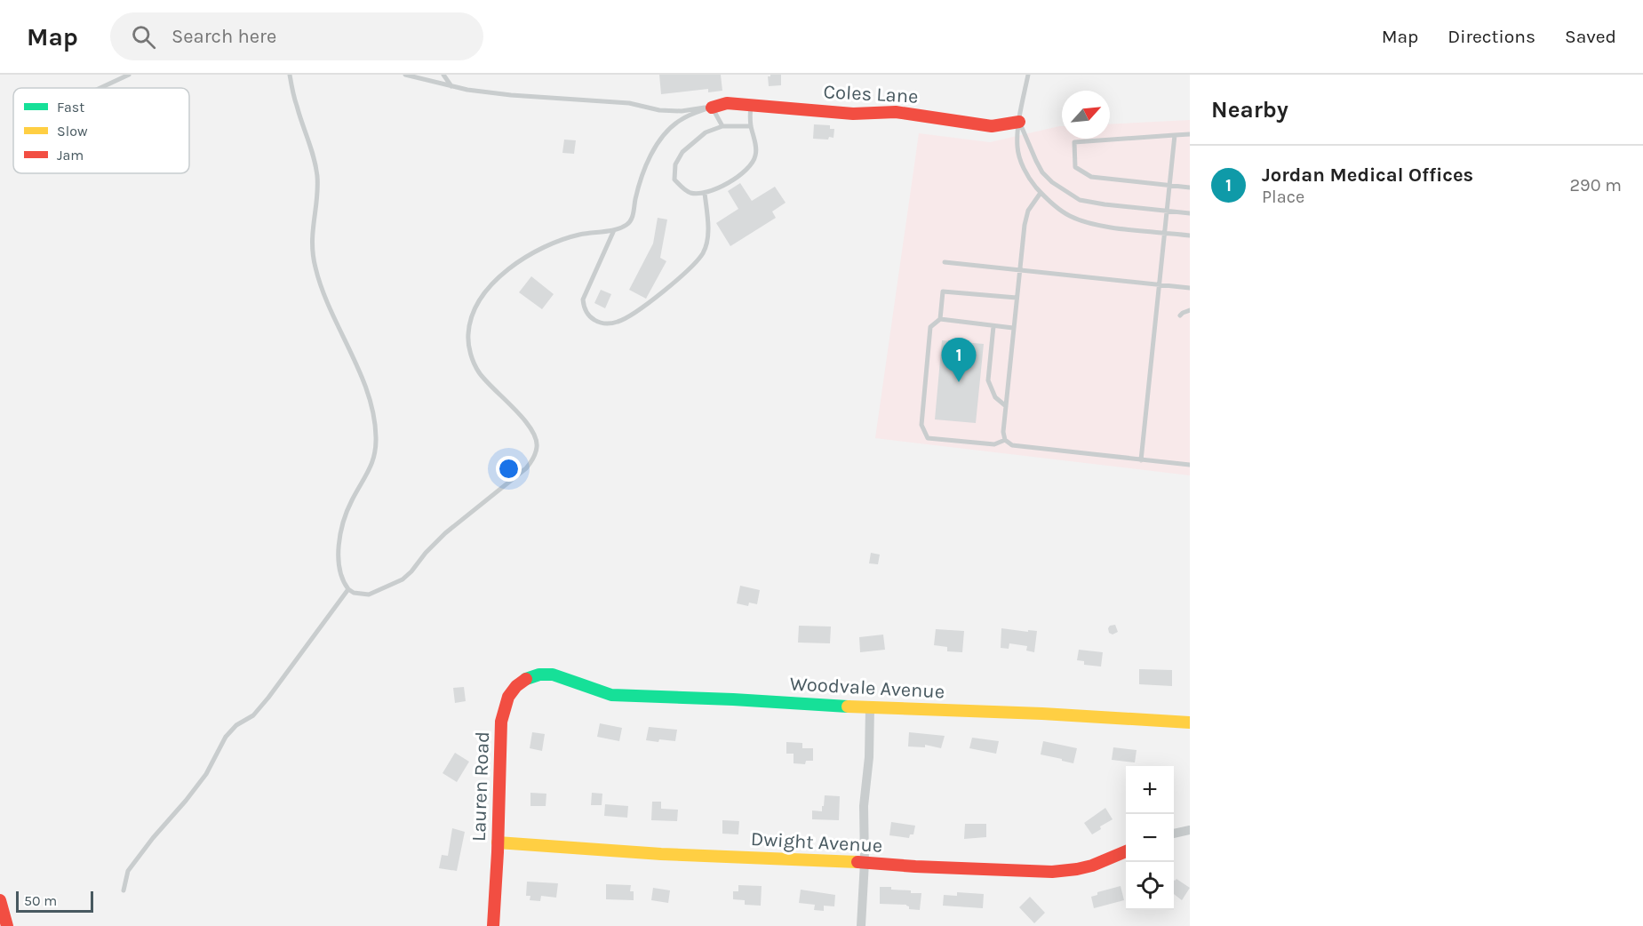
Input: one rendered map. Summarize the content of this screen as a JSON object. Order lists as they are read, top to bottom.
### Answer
{
  "streets": {
    "street": [
      "Coles Lane",
      "Woodvale Avenue",
      "Lauren Road",
      "Dwight Avenue"
    ]
  },
  "crossings": [
    ["Woodvale Avenue", "Lauren Road"],
    ["Lauren Road", "Dwight Avenue"]
  ],
  "legend": ["Fast", "Slow", "Jam"],
  "scale_bar": "50 m",
  "north": "top right",
  "page": {
    "header": "Map",
    "search": "Search here",
    "nav": ["Map", "Directions", "Saved"],
    "heading": "Nearby",
    "list": [
      {
        "mark": "1",
        "name": "Jordan Medical Offices",
        "note": "Place",
        "value": "290 m"
      }
    ],
    "pins": "1",
    "map_buttons": ["+", "−"],
    "scale": "50 m"
  }
}
